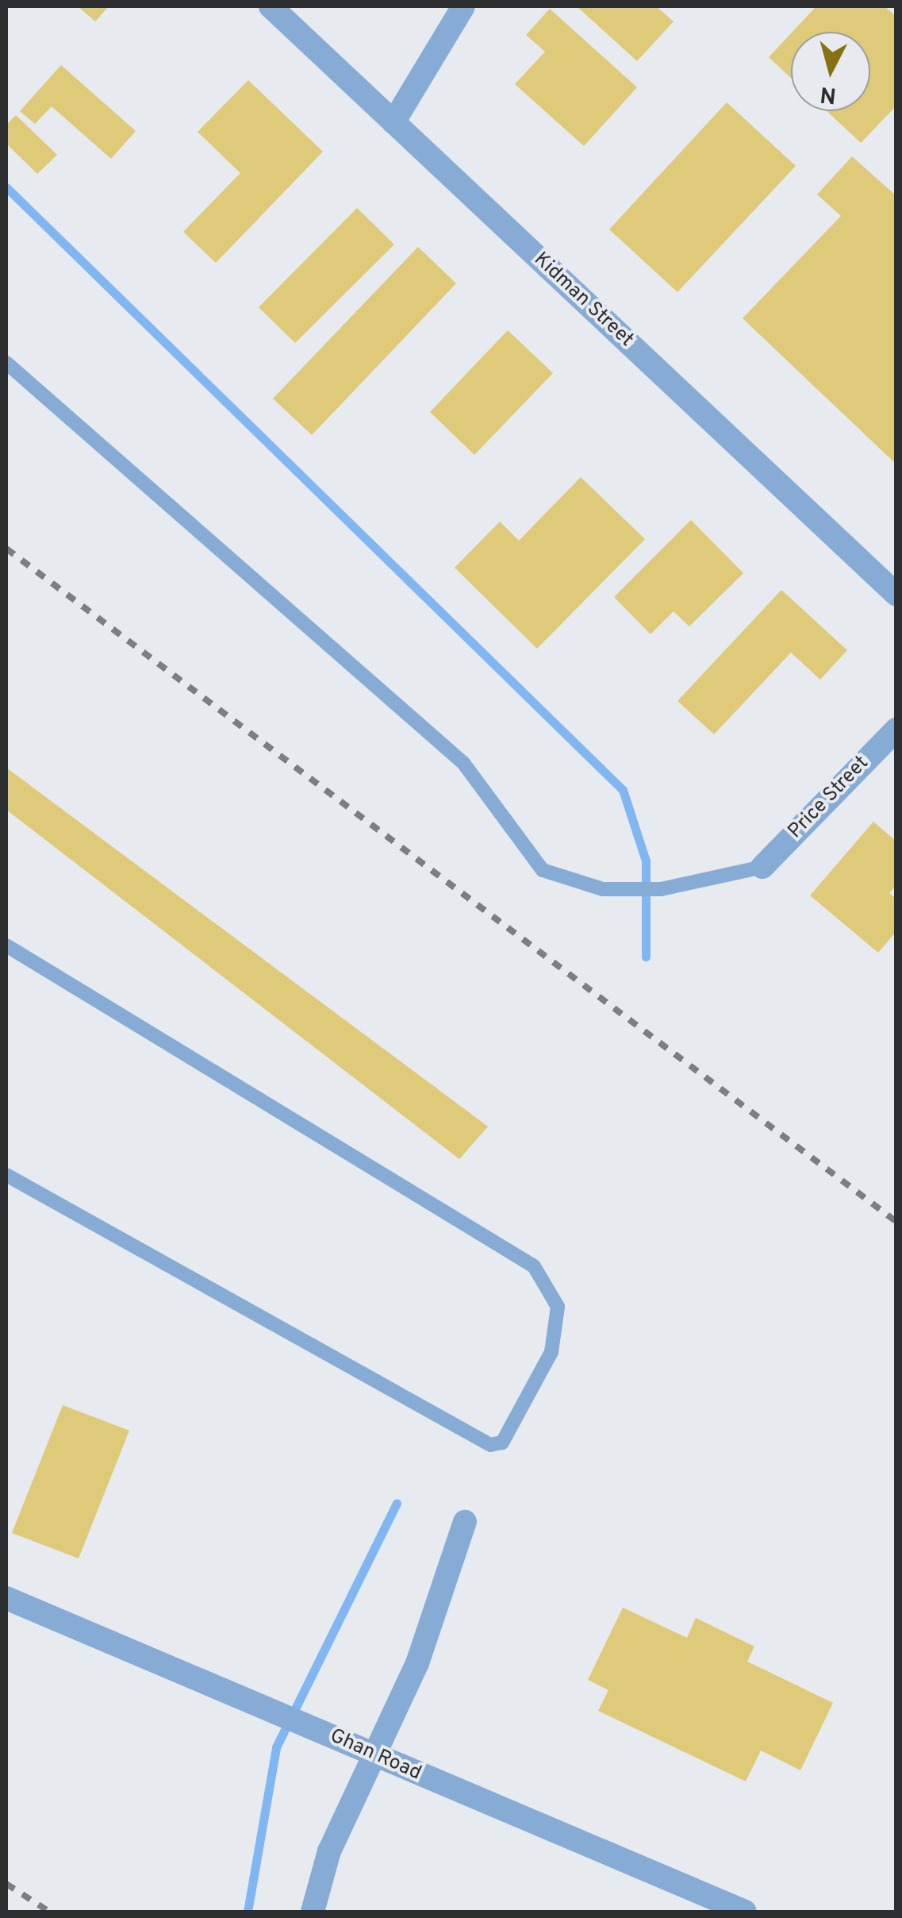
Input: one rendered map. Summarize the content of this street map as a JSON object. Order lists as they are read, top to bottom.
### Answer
{
  "streets": {
    "street": ["Kidman Street", "Price Street", "Ghan Road"]
  },
  "north": "bottom"
}
